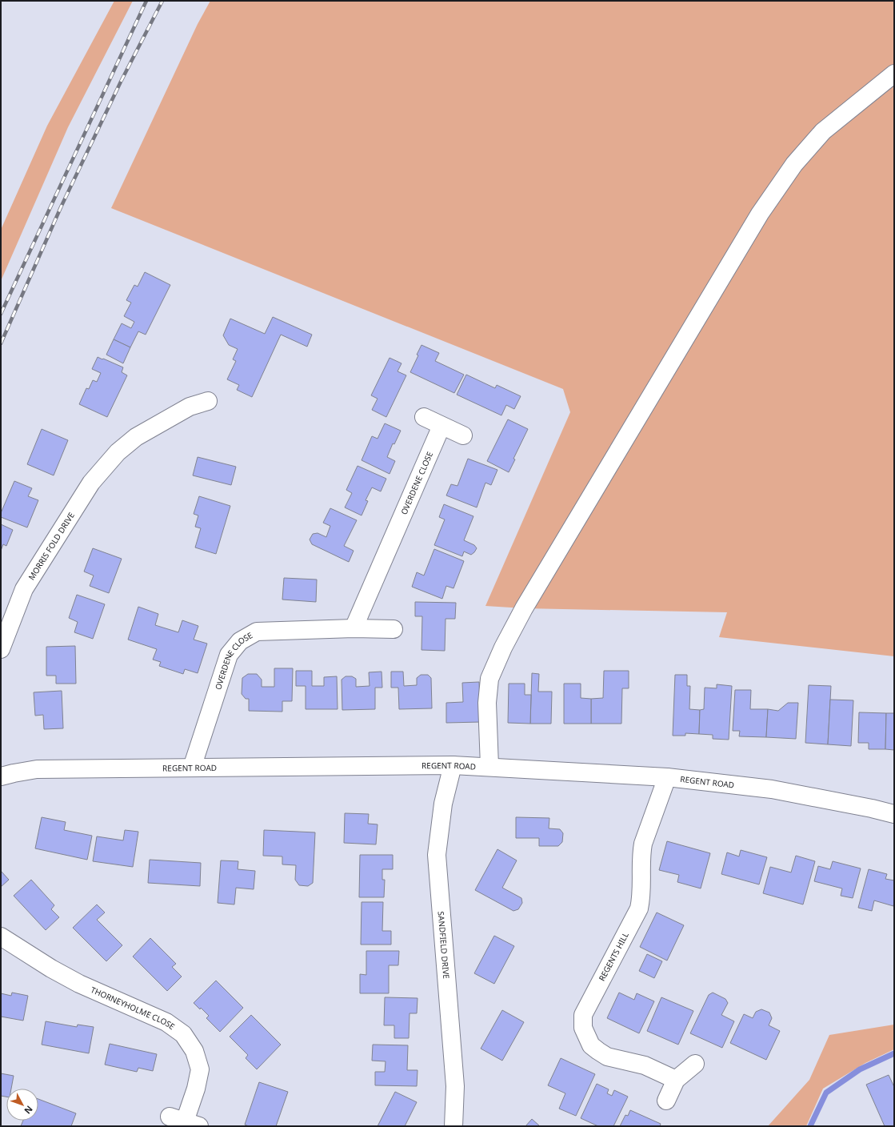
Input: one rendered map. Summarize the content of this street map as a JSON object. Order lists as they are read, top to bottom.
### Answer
{
  "streets": {
    "street": [
      "OVERDENE CLOSE",
      "MORRIS FOLD DRIVE",
      "REGENT ROAD",
      "SANDFIELD DRIVE",
      "REGENTS HILL",
      "THORNEYHOLME CLOSE"
    ]
  },
  "crossings": [
    ["OVERDENE CLOSE", "REGENT ROAD"],
    ["REGENT ROAD", "SANDFIELD DRIVE"],
    ["REGENT ROAD", "REGENTS HILL"]
  ],
  "north": "bottom right"
}
